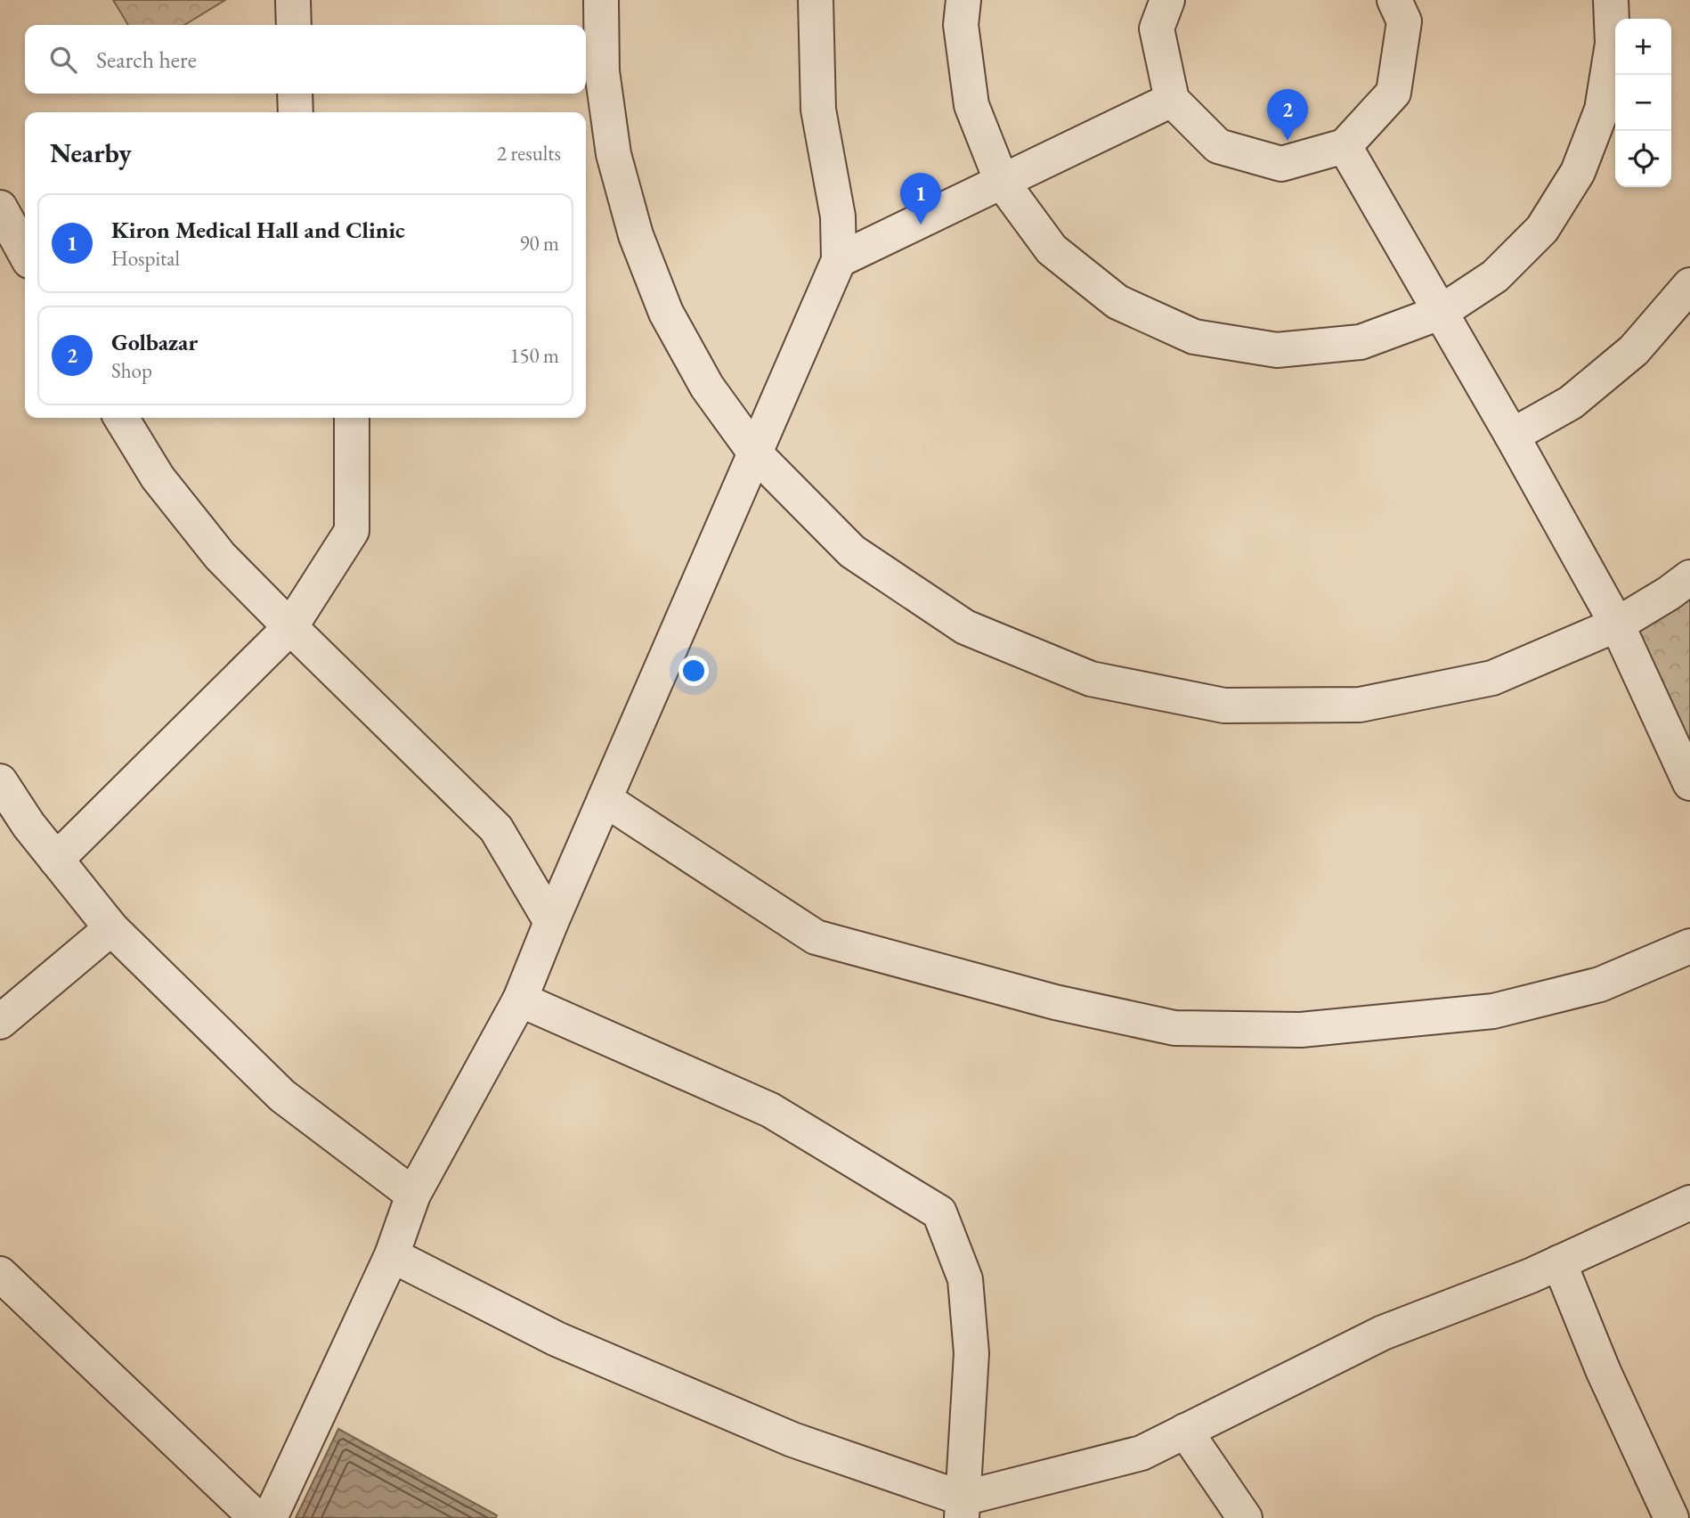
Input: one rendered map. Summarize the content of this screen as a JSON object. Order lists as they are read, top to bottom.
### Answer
{
  "page": {
    "map_buttons": ["+", "−"],
    "search": "Search here",
    "pins": ["2", "1"],
    "heading": ["Nearby", "2 results"],
    "list": [
      {
        "mark": "1",
        "name": "Kiron Medical Hall and Clinic",
        "note": "Hospital",
        "value": "90 m"
      },
      {
        "mark": "2",
        "name": "Golbazar",
        "note": "Shop",
        "value": "150 m"
      }
    ]
  }
}
